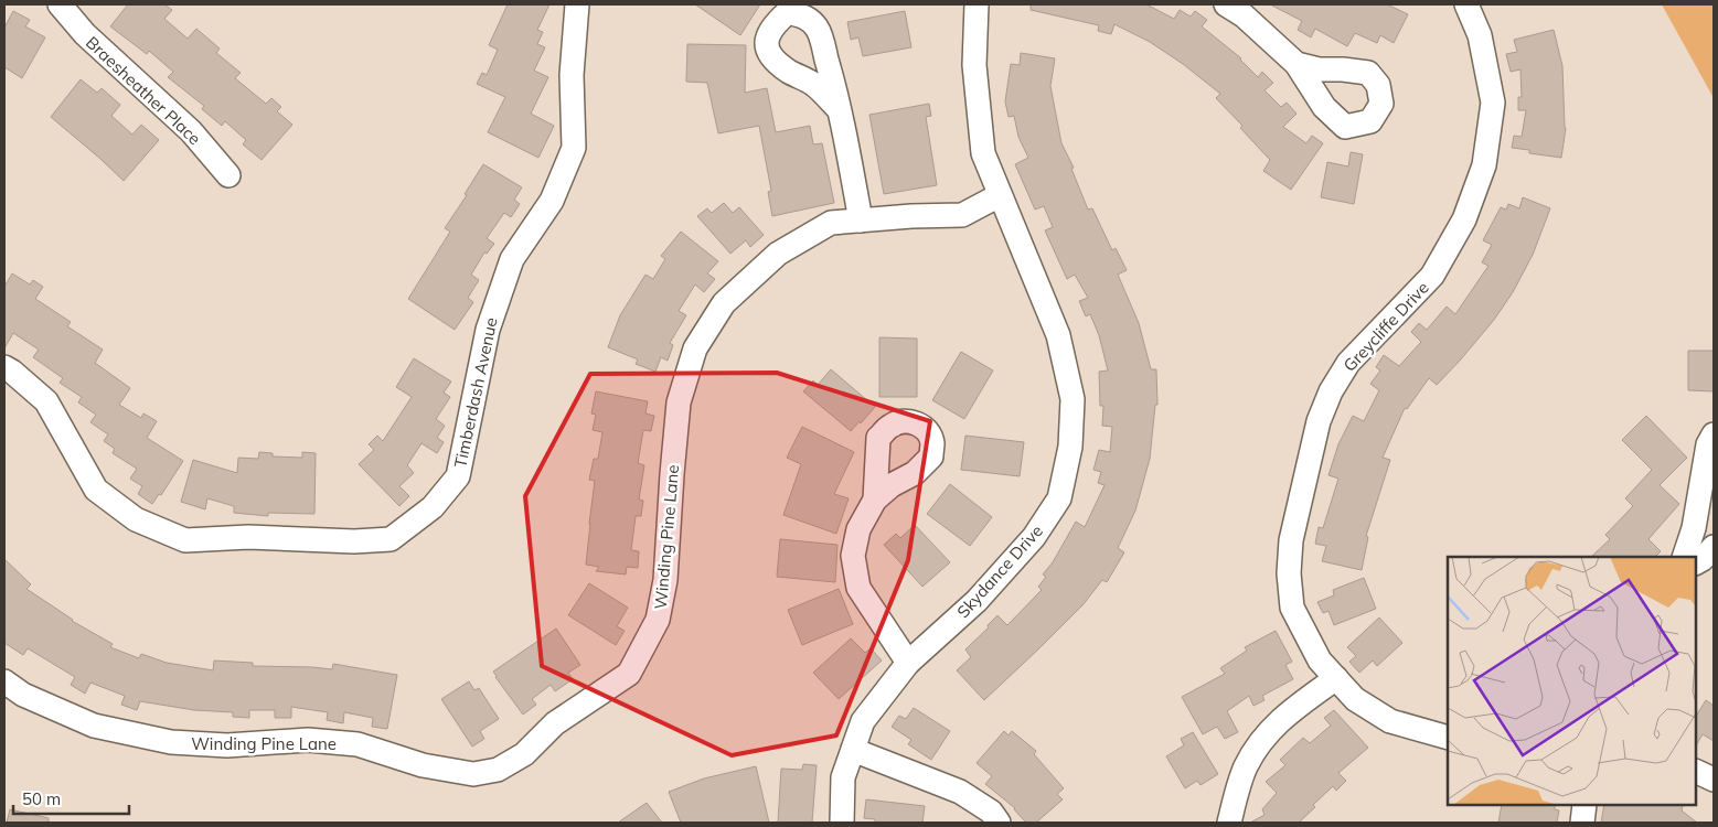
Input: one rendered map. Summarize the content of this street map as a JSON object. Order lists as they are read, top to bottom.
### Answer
{
  "streets": {
    "street": [
      "Braesheather Place",
      "Greycliffe Drive",
      "Timberdash Avenue",
      "Winding Pine Lane",
      "Skydance Drive"
    ]
  },
  "crossings": [
    ["Winding Pine Lane", "Skydance Drive"]
  ],
  "scale_bar": "50 m"
}
